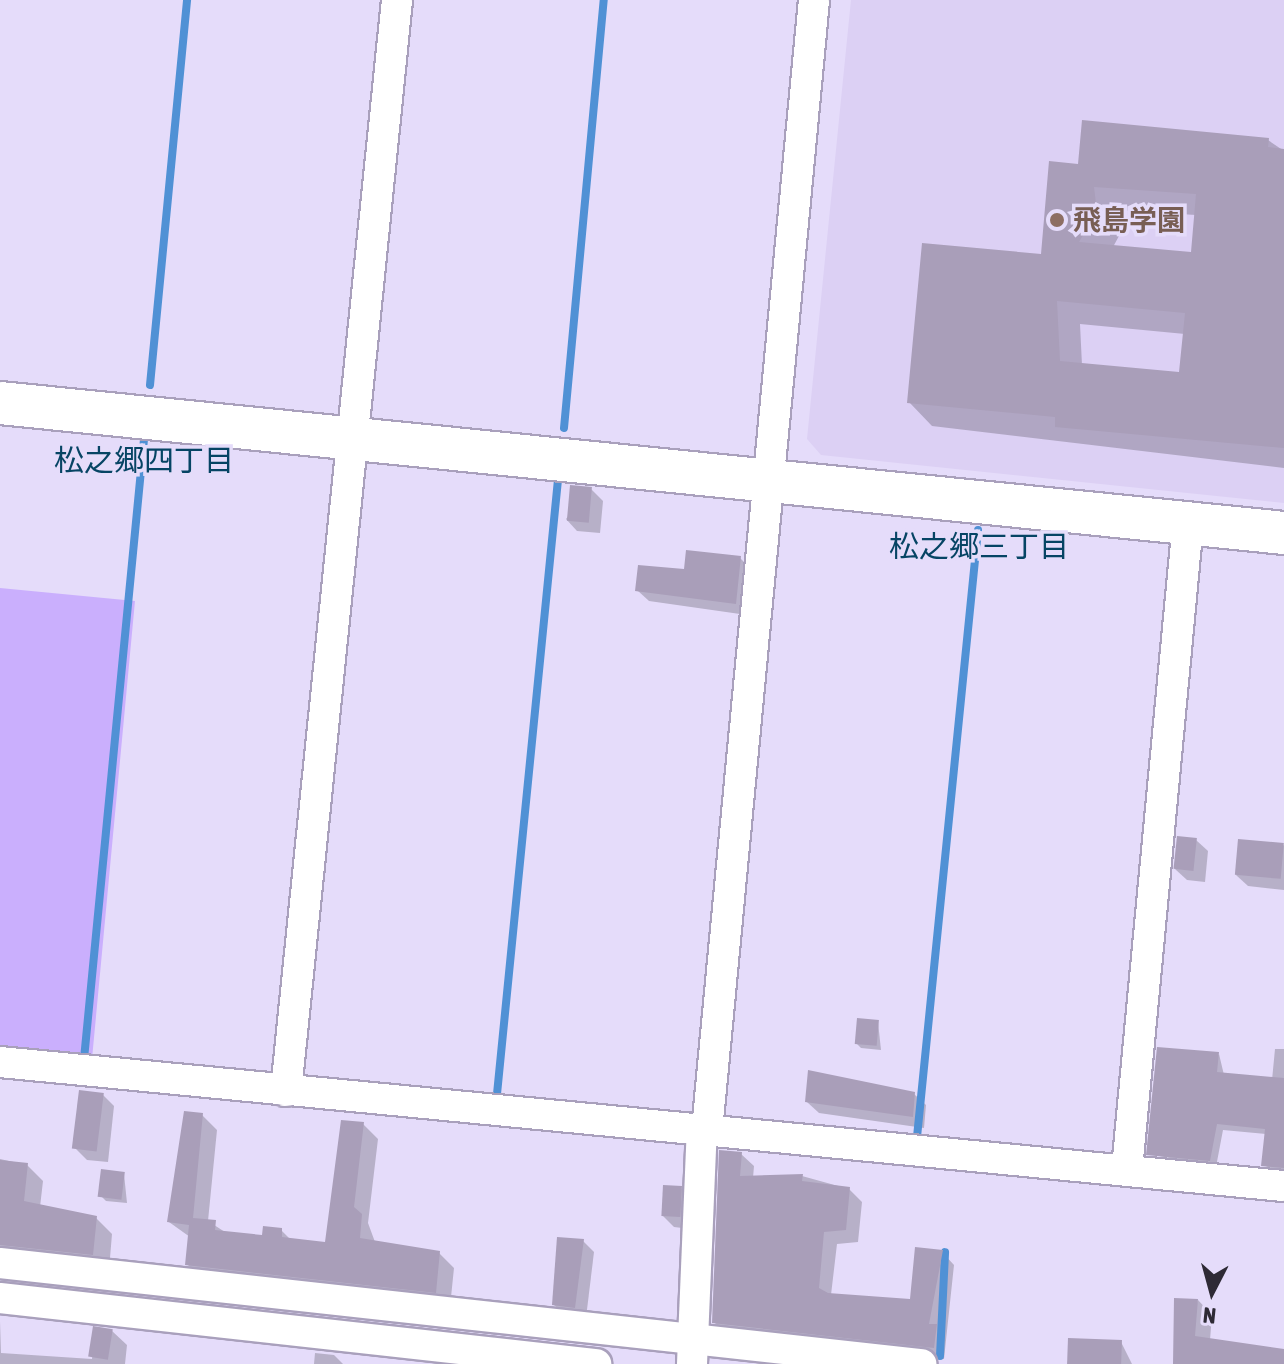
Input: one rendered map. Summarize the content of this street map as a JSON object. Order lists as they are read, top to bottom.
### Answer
{
  "districts": ["松之郷四丁目", "松之郷三丁目"],
  "places": ["飛島学園"],
  "north": "bottom"
}
